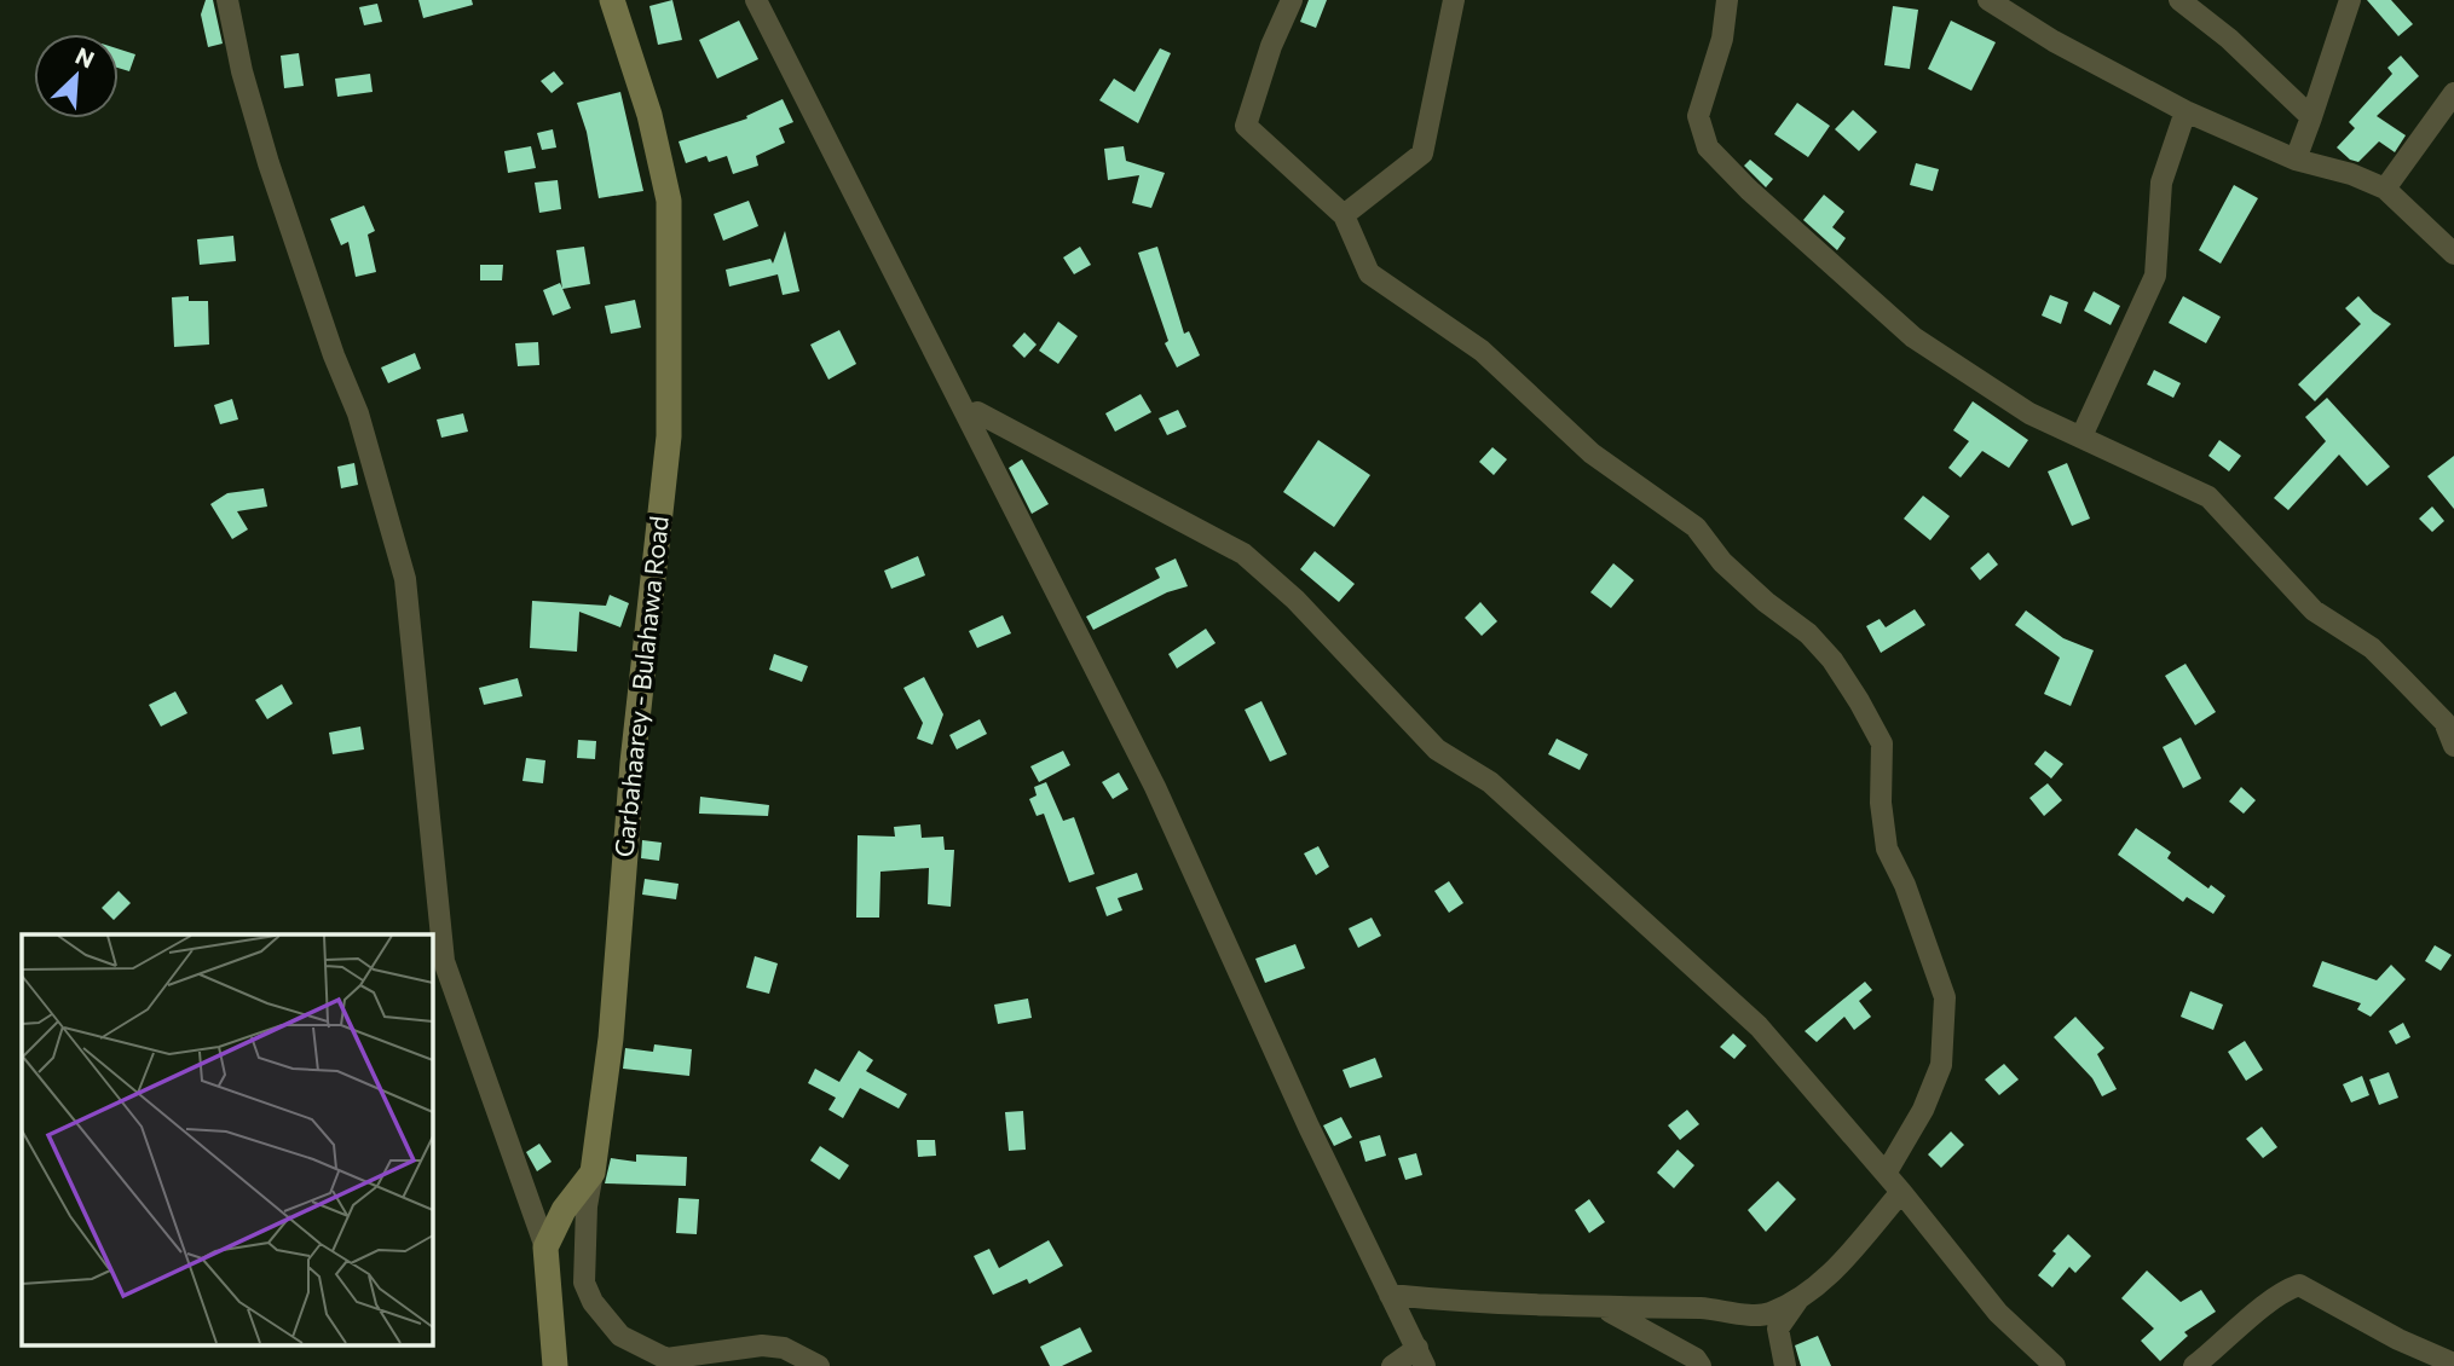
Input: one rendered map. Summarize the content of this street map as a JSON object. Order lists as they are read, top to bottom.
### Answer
{
  "streets": {
    "main road": ["Garbahaarey - Bulahawa Road"]
  },
  "north": "top right"
}
